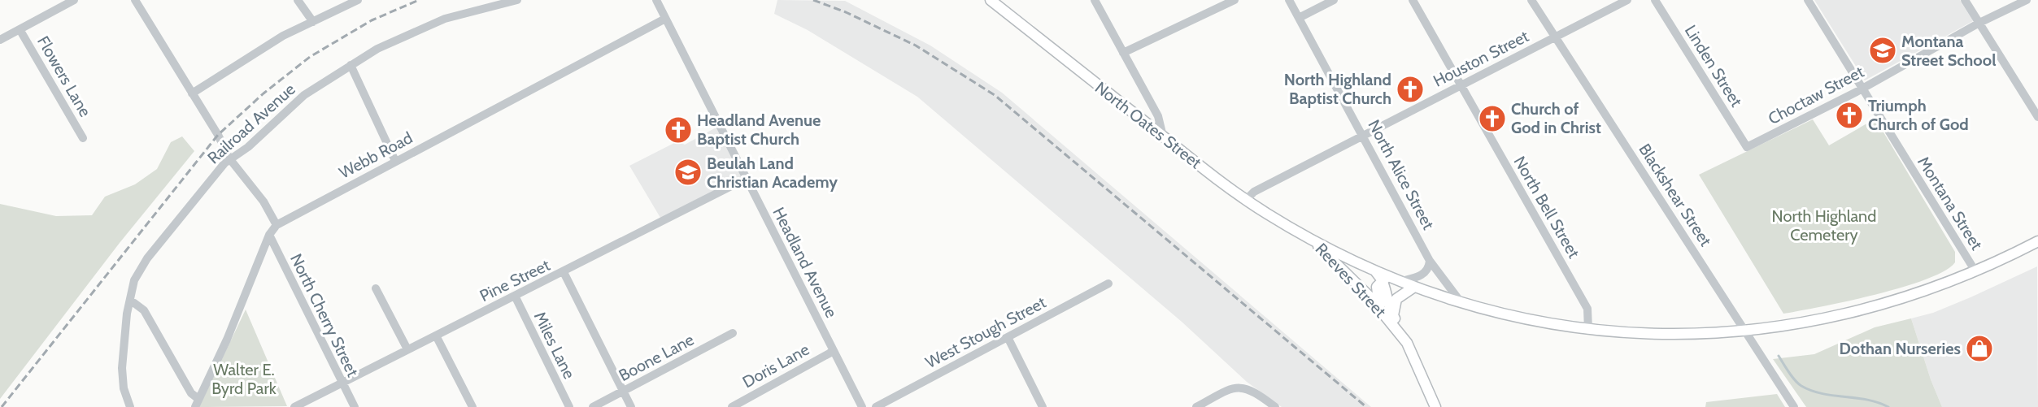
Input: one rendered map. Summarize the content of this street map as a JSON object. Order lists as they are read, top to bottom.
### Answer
{
  "streets": {
    "main road": ["North Oates Street", "Reeves Street"],
    "street": [
      "Houston Street",
      "Linden Street",
      "Flowers Lane",
      "Choctaw Street",
      "Railroad Avenue",
      "Webb Road",
      "North Alice Street",
      "Blackshear Street",
      "Montana Street",
      "North Bell Street",
      "Headland Avenue",
      "Pine Street",
      "North Cherry Street",
      "West Stough Street",
      "Miles Lane",
      "Boone Lane",
      "Doris Lane"
    ]
  },
  "crossings": [
    ["Houston Street", "North Oates Street"],
    ["Houston Street", "North Alice Street"],
    ["Houston Street", "Blackshear Street"],
    ["Houston Street", "North Bell Street"],
    ["Linden Street", "Choctaw Street"],
    ["Choctaw Street", "Montana Street"],
    ["North Oates Street", "Reeves Street"],
    ["Webb Road", "Headland Avenue"],
    ["Webb Road", "North Cherry Street"],
    ["Headland Avenue", "Pine Street"],
    ["Headland Avenue", "Doris Lane"],
    ["Pine Street", "North Cherry Street"],
    ["Pine Street", "Miles Lane"]
  ],
  "parks": ["North Highland Cemetery", "Walter E. Byrd Park"],
  "places": {
    "school or university": ["Montana Street School", "Beulah Land Christian Academy"],
    "church": [
      "North Highland Baptist Church",
      "Triumph Church of God",
      "Church of God in Christ",
      "Headland Avenue Baptist Church"
    ],
    "shop": ["Dothan Nurseries"]
  }
}
